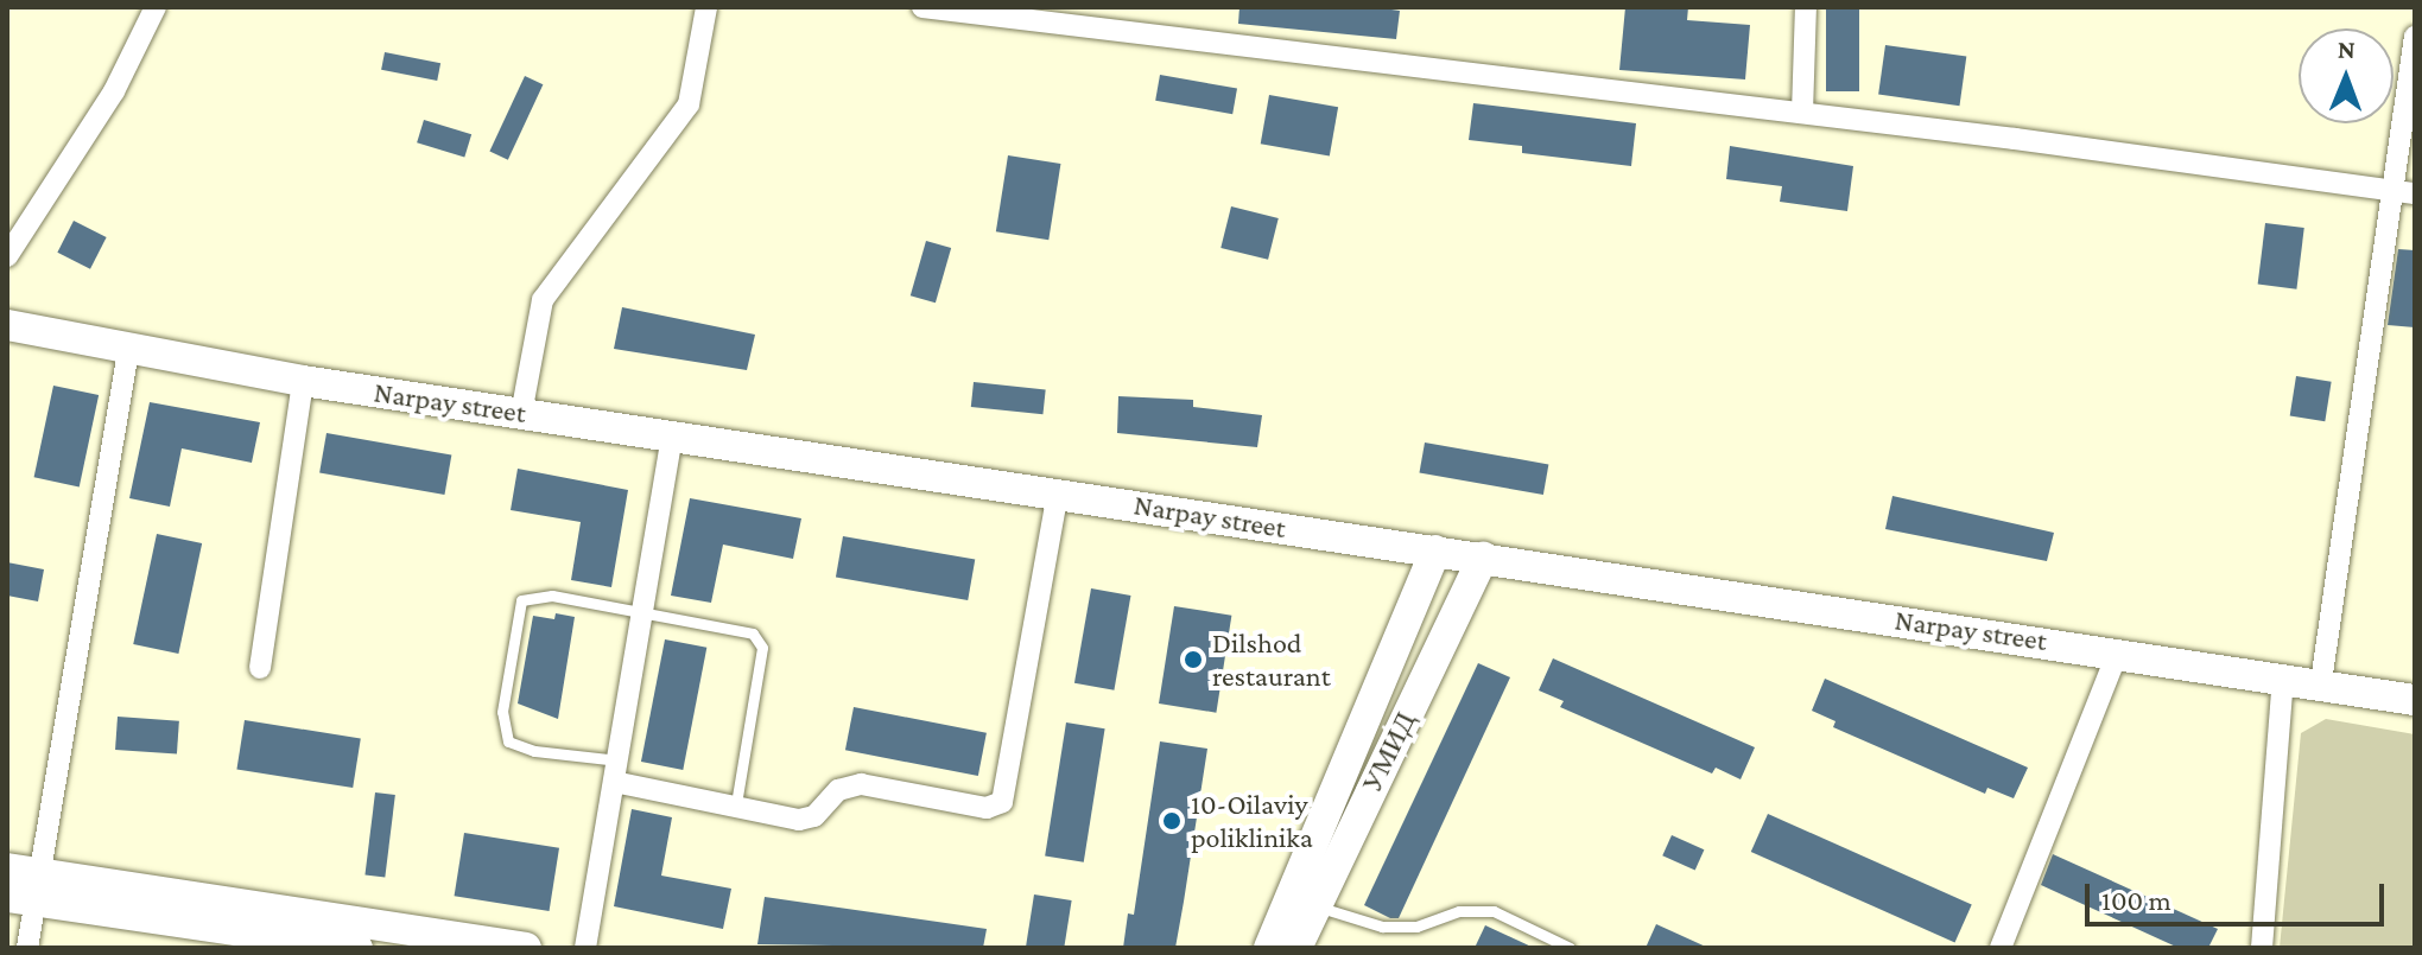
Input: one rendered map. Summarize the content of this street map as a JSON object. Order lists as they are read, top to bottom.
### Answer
{
  "streets": {
    "main road": ["Narpay street", "УМИД"]
  },
  "crossings": [
    ["Narpay street", "УМИД"]
  ],
  "places": ["Dilshod restaurant", "10-Oilaviy poliklinika"],
  "scale_bar": "100 m",
  "north": "top"
}
